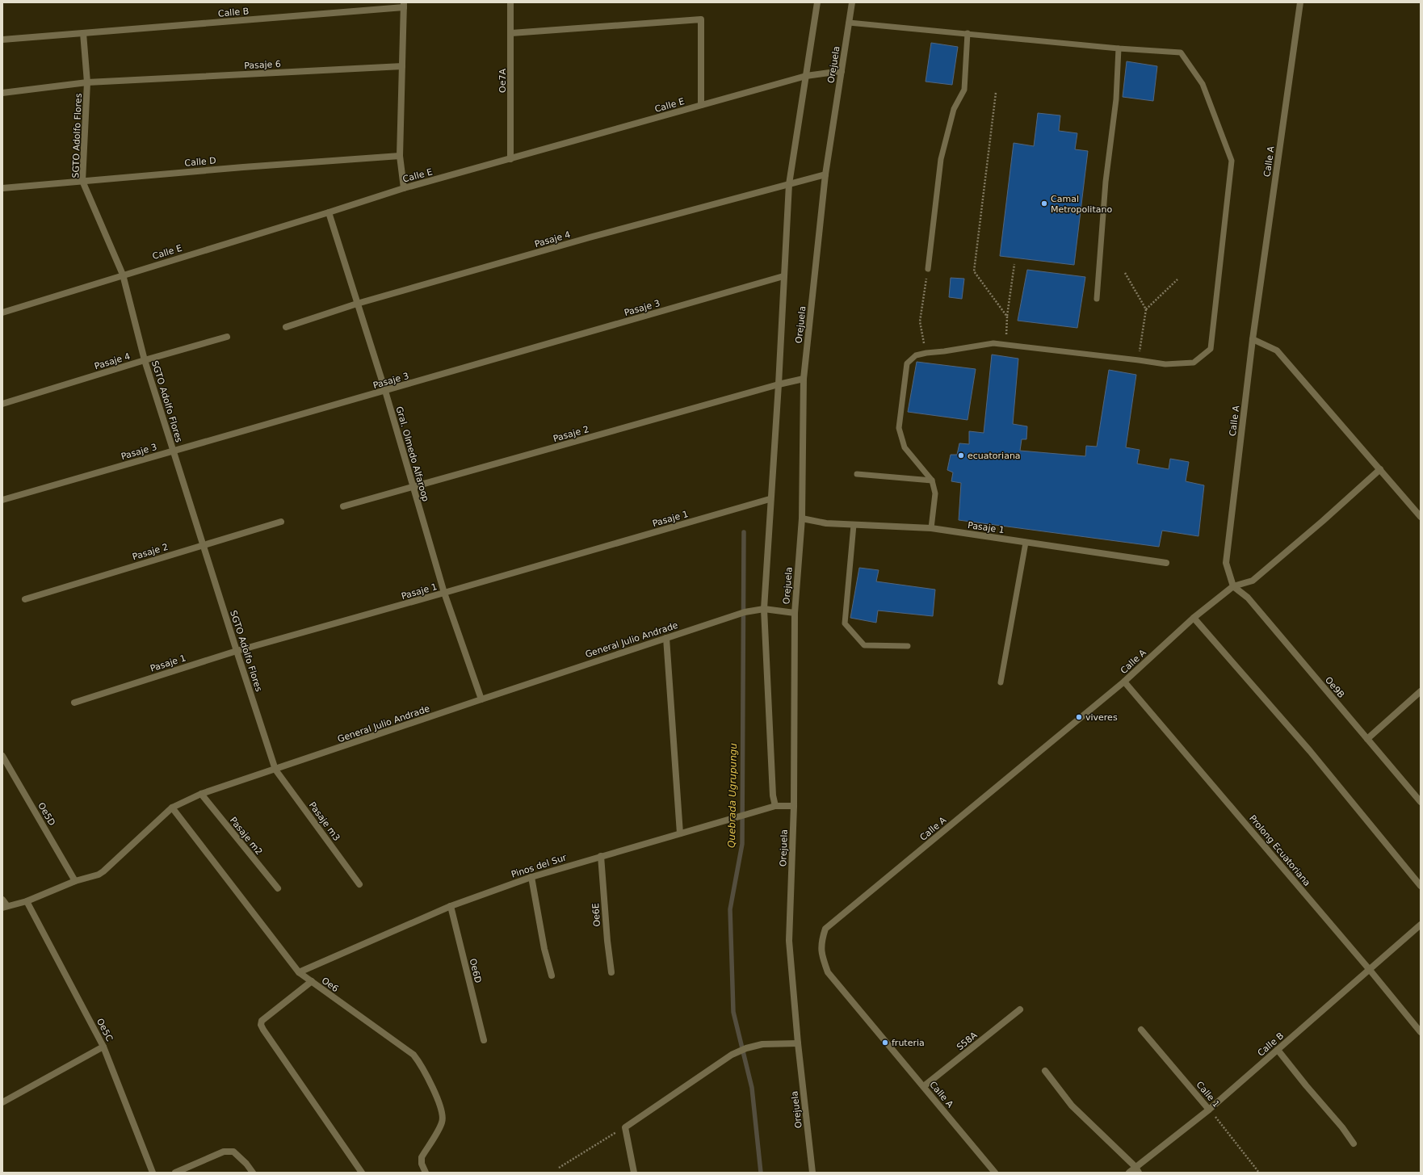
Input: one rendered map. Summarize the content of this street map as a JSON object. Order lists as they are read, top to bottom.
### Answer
{
  "streets": {
    "street": [
      "Calle B",
      "Pasaje 6",
      "Orejuela",
      "Oe7A",
      "Calle E",
      "SGTO Adolfo Flores",
      "Calle D",
      "Calle A",
      "Pasaje 4",
      "Pasaje 3",
      "Pasaje 2",
      "Gral. Olmedo Alfaroop",
      "Pasaje 1",
      "General Julio Andrade",
      "Oe9B",
      "Oe5D",
      "Pasaje m3",
      "Pasaje m2",
      "Prolong Ecuatoriana",
      "Pinos del Sur",
      "Oe6E",
      "Oe6D",
      "Oe6",
      "Oe5C",
      "S58A",
      "Calle 1"
    ]
  },
  "crossings": [
    ["Calle B", "SGTO Adolfo Flores"],
    ["Calle B", "Prolong Ecuatoriana"],
    ["Calle B", "Calle 1"],
    ["Pasaje 6", "SGTO Adolfo Flores"],
    ["Orejuela", "Calle E"],
    ["Orejuela", "Pasaje 4"],
    ["Orejuela", "Pasaje 2"],
    ["Orejuela", "Pasaje 1"],
    ["Orejuela", "General Julio Andrade"],
    ["Orejuela", "Pinos del Sur"],
    ["Oe7A", "Calle E"],
    ["Calle E", "SGTO Adolfo Flores"],
    ["Calle E", "Gral. Olmedo Alfaroop"],
    ["SGTO Adolfo Flores", "Calle D"],
    ["SGTO Adolfo Flores", "Pasaje 4"],
    ["SGTO Adolfo Flores", "Pasaje 3"],
    ["SGTO Adolfo Flores", "Pasaje 2"],
    ["SGTO Adolfo Flores", "Pasaje 1"],
    ["SGTO Adolfo Flores", "General Julio Andrade"],
    ["SGTO Adolfo Flores", "Pasaje m3"],
    ["Calle A", "Oe9B"],
    ["Calle A", "Prolong Ecuatoriana"],
    ["Calle A", "S58A"],
    ["Pasaje 4", "Gral. Olmedo Alfaroop"],
    ["Pasaje 3", "Gral. Olmedo Alfaroop"],
    ["Pasaje 2", "Gral. Olmedo Alfaroop"],
    ["Gral. Olmedo Alfaroop", "Pasaje 1"],
    ["Gral. Olmedo Alfaroop", "General Julio Andrade"],
    ["General Julio Andrade", "Oe5D"],
    ["General Julio Andrade", "Pasaje m3"],
    ["General Julio Andrade", "Pasaje m2"],
    ["General Julio Andrade", "Oe6"],
    ["General Julio Andrade", "Oe5C"],
    ["Pinos del Sur", "Oe6E"],
    ["Pinos del Sur", "Oe6D"],
    ["Pinos del Sur", "Oe6"]
  ],
  "water": ["Quebrada Ugrupungu"],
  "places": [
    "Camal Metropolitano",
    "ecuatoriana",
    "viveres",
    "fruteria"
  ]
}
